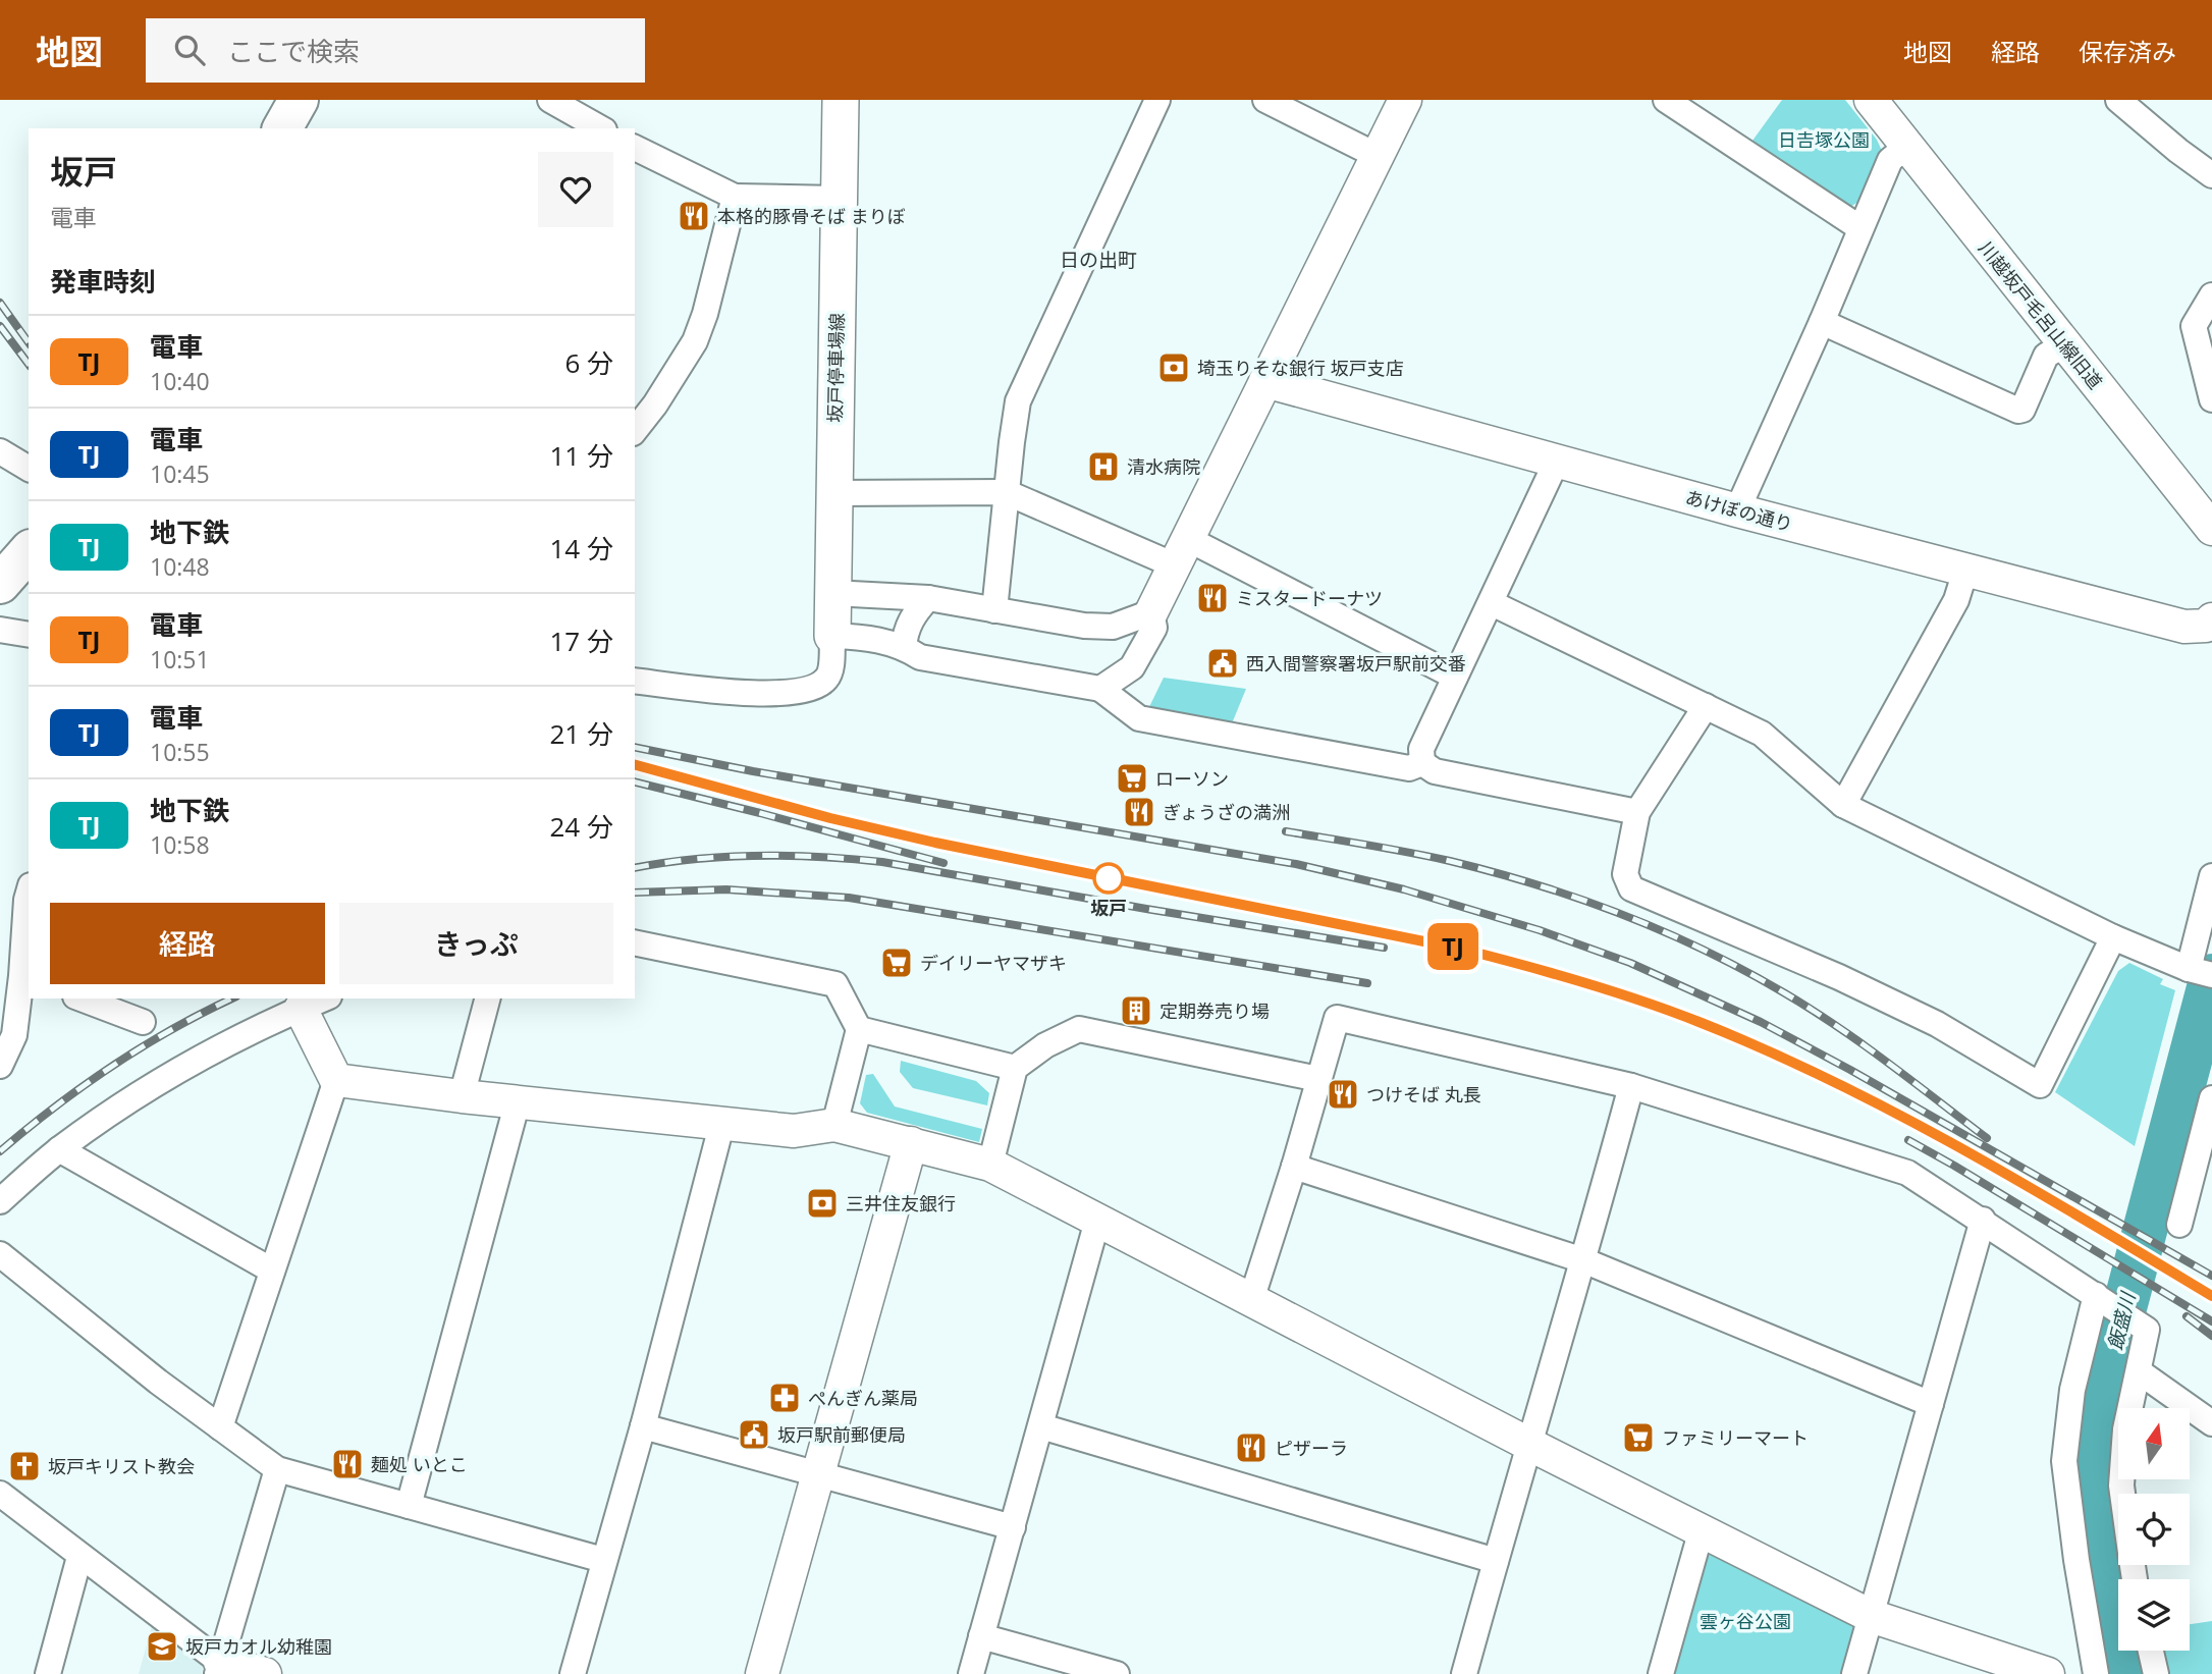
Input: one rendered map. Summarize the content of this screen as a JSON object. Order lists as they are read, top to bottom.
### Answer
{
  "streets": {
    "main road": ["坂戸停車場線"],
    "street": ["川越坂戸毛呂山線旧道", "あけぼの通り"]
  },
  "districts": ["日の出町"],
  "water": ["飯盛川"],
  "parks": ["日𠮷塚公園", "雲ヶ谷公園"],
  "places": {
    "restaurant": [
      "本格的豚骨そば まりぼ",
      "ミスタードーナツ",
      "ぎょうざの満洲",
      "つけそば 丸長",
      "ピザーラ",
      "麺処 いとこ"
    ],
    "bank": ["埼玉りそな銀行 坂戸支店", "三井住友銀行"],
    "hospital": ["清水病院"],
    "public building": ["西入間警察署坂戸駅前交番", "坂戸駅前郵便局"],
    "supermarket": ["ローソン", "デイリーヤマザキ", "ファミリーマート"],
    "other": ["坂戸"],
    "building": ["定期券売り場"],
    "pharmacy": ["ぺんぎん薬局"],
    "church": ["坂戸キリスト教会"],
    "school or university": ["坂戸カオル幼稚園"]
  },
  "north": "top",
  "page": {
    "header": "地図",
    "search": "ここで検索",
    "nav": ["地図", "経路", "保存済み"],
    "on_map": "TJ",
    "heading": [
      ["坂戸", "電車"],
      "発車時刻"
    ],
    "list": [
      {
        "mark": "TJ",
        "name": "電車",
        "note": "10:40",
        "value": "6 分"
      },
      {
        "mark": "TJ",
        "name": "電車",
        "note": "10:45",
        "value": "11 分"
      },
      {
        "mark": "TJ",
        "name": "地下鉄",
        "note": "10:48",
        "value": "14 分"
      },
      {
        "mark": "TJ",
        "name": "電車",
        "note": "10:51",
        "value": "17 分"
      },
      {
        "mark": "TJ",
        "name": "電車",
        "note": "10:55",
        "value": "21 分"
      },
      {
        "mark": "TJ",
        "name": "地下鉄",
        "note": "10:58",
        "value": "24 分"
      }
    ],
    "buttons": ["経路", "きっぷ"]
  }
}
